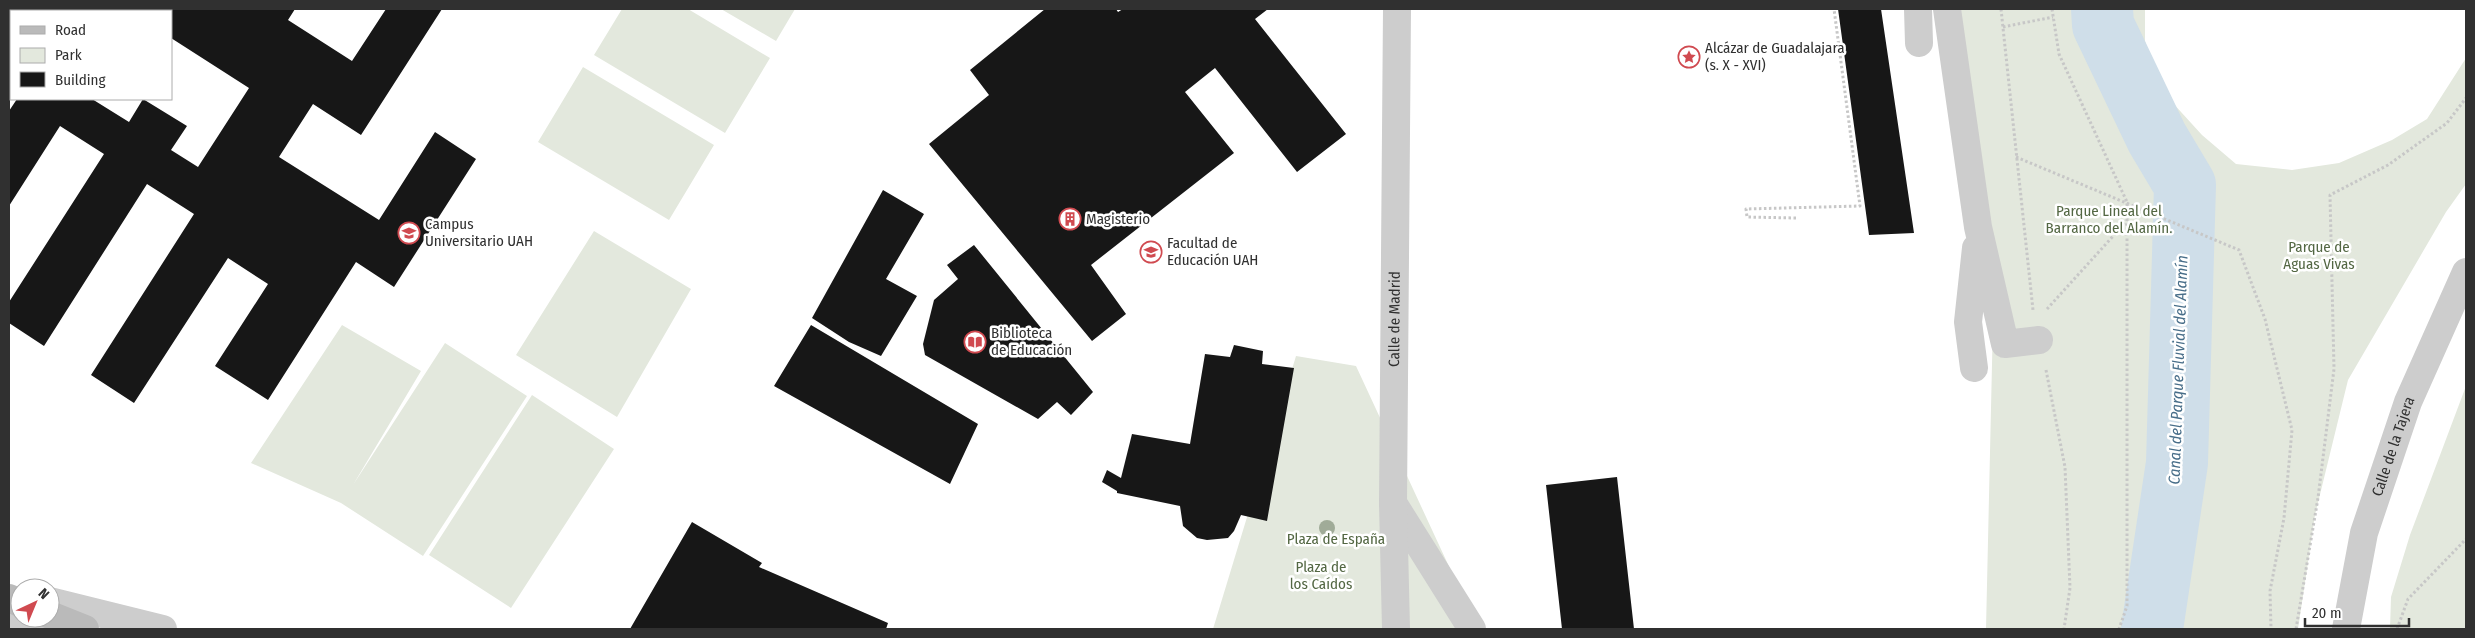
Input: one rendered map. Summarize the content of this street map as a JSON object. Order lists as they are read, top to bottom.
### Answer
{
  "streets": {
    "street": ["Calle de Madrid", "Calle de la Tajera"]
  },
  "water": ["Canal del Parque Fluvial del Alamín"],
  "parks": [
    "Parque Lineal del Barranco del Alamín.",
    "Parque de Aguas Vivas",
    "Plaza de España",
    "Plaza de los Caídos"
  ],
  "places": {
    "place": ["Alcázar de Guadalajara (s. X - XVI)"],
    "building": ["Magisterio"],
    "school or university": ["Campus Universitario UAH", "Facultad de Educación UAH"],
    "library": ["Biblioteca de Educación"]
  },
  "legend": ["Road", "Park", "Building"],
  "scale_bar": "20 m",
  "north": "top right"
}
